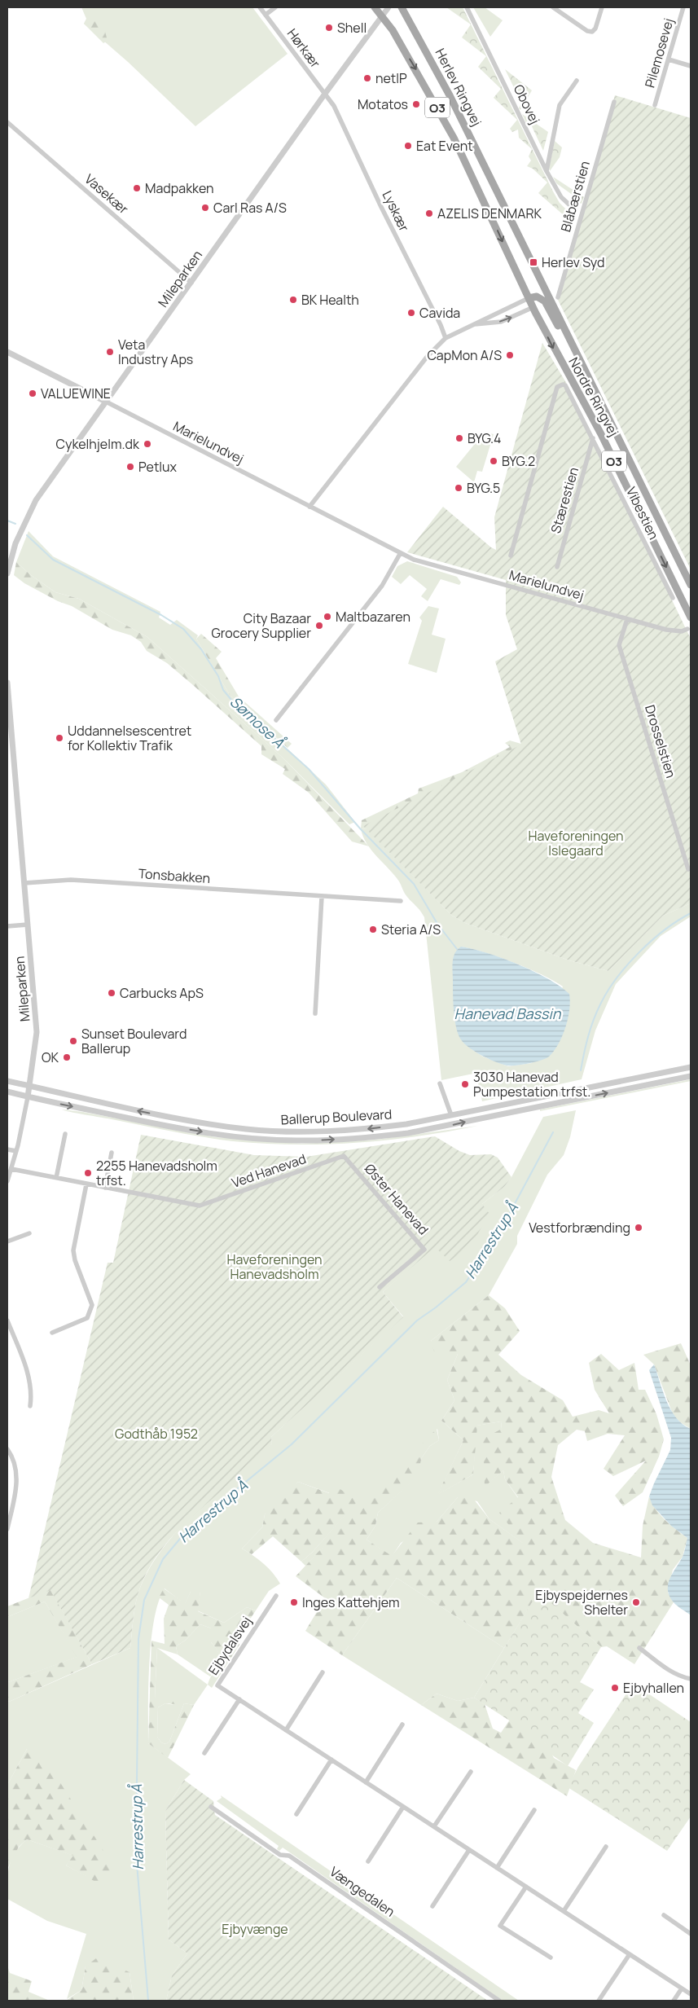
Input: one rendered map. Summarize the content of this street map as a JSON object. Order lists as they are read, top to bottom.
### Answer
{
  "streets": {
    "main road": ["Herlev Ringvej", "O3", "Nordre Ringvej"],
    "street": [
      "Hørkær",
      "Pilemosevej",
      "Obovej",
      "Vasekær",
      "Blåbærstien",
      "Lyskær",
      "Mileparken",
      "Marielundvej",
      "Stærestien",
      "Vibestien",
      "Drosselstien",
      "Tonsbakken",
      "Ballerup Boulevard",
      "Ved Hanevad",
      "Øster Hanevad",
      "Ejbydalsvej",
      "Vængedalen"
    ]
  },
  "crossings": [
    ["Hørkær", "Lyskær"],
    ["Hørkær", "Mileparken"],
    ["Herlev Ringvej", "Mileparken"],
    ["Herlev Ringvej", "Nordre Ringvej"],
    ["Vasekær", "Mileparken"],
    ["Lyskær", "Mileparken"],
    ["Mileparken", "Marielundvej"],
    ["Mileparken", "Tonsbakken"],
    ["Mileparken", "Ballerup Boulevard"],
    ["Marielundvej", "Drosselstien"],
    ["Stærestien", "Vibestien"],
    ["Ved Hanevad", "Øster Hanevad"]
  ],
  "water": ["Sømose Å", "Hanevad Bassin", "Harrestrup Å"],
  "parks": [
    "Haveforeningen Islegaard",
    "Haveforeningen Hanevadsholm",
    "Godthåb 1952",
    "Ejbyvænge"
  ],
  "places": {
    "other": [
      "Shell",
      "netIP",
      "Motatos",
      "Eat Event",
      "Madpakken",
      "Carl Ras A/S",
      "AZELIS DENMARK",
      "BK Health",
      "Cavida",
      "Veta Industry Aps",
      "CapMon A/S",
      "VALUEWINE",
      "BYG.4",
      "Cykelhjelm.dk",
      "BYG.2",
      "Petlux",
      "BYG.5",
      "Maltbazaren",
      "City Bazaar Grocery Supplier",
      "Uddannelsescentret for Kollektiv Trafik",
      "Steria A/S",
      "Carbucks ApS",
      "Sunset Boulevard Ballerup",
      "OK",
      "3030 Hanevad Pumpestation trfst.",
      "2255 Hanevadsholm trfst.",
      "Vestforbrænding",
      "Inges Kattehjem",
      "Ejbyspejdernes Shelter",
      "Ejbyhallen"
    ],
    "transit": ["Herlev Syd"]
  }
}
